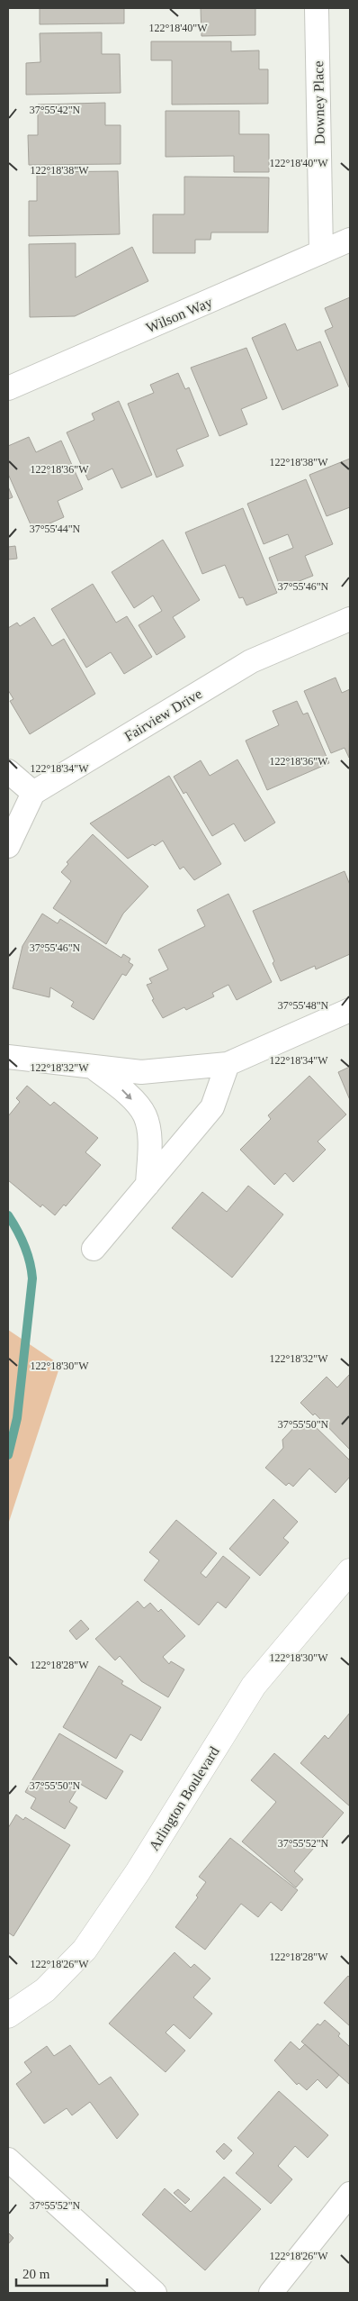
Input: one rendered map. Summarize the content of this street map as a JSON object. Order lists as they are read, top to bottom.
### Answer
{
  "streets": {
    "main road": ["Arlington Boulevard"],
    "street": ["Downey Place", "Wilson Way", "Fairview Drive"]
  },
  "crossings": [
    ["Downey Place", "Wilson Way"]
  ],
  "scale_bar": "20 m",
  "coordinates": [
    "122°18'40\"W",
    "37°55'42\"N",
    "122°18'38\"W",
    "122°18'36\"W",
    "37°55'44\"N",
    "37°55'46\"N",
    "122°18'34\"W",
    "37°55'48\"N",
    "122°18'32\"W",
    "122°18'30\"W",
    "37°55'50\"N",
    "122°18'28\"W",
    "37°55'52\"N",
    "122°18'26\"W"
  ]
}
